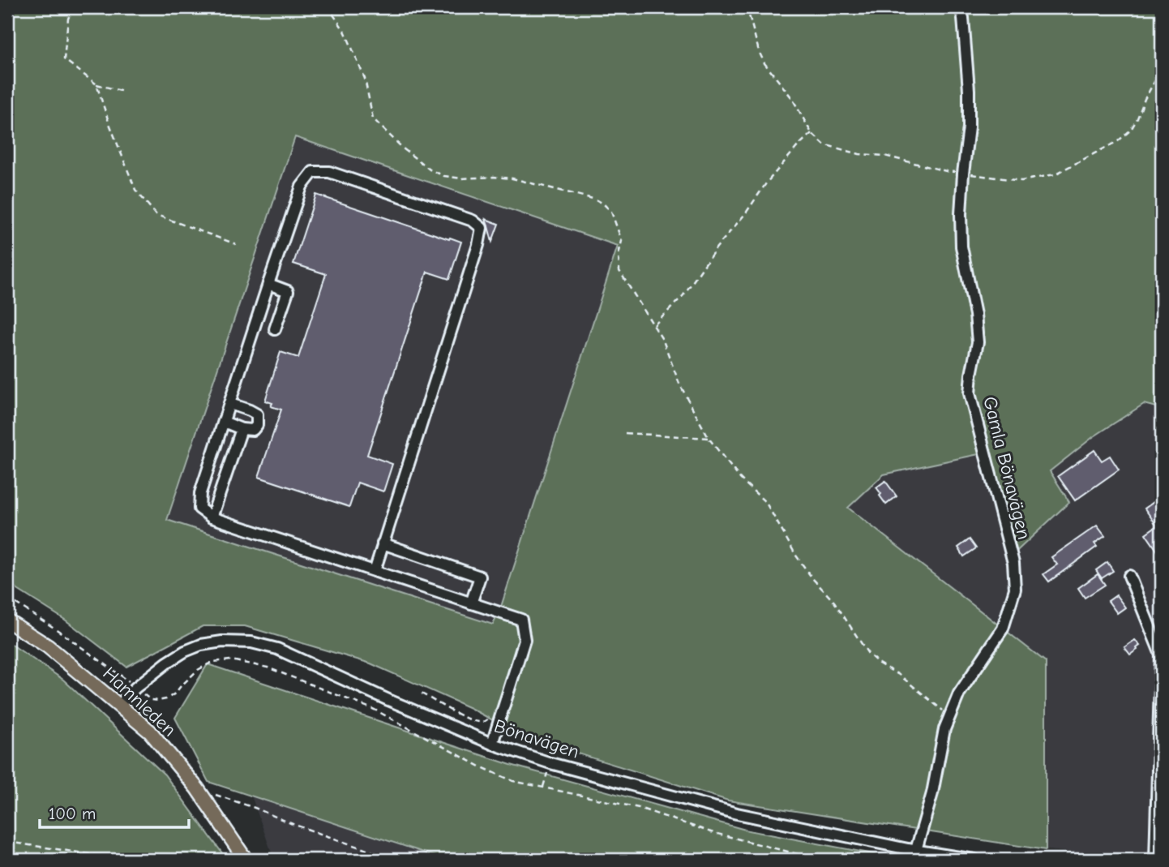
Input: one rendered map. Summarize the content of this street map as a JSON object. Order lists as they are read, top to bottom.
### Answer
{
  "streets": {
    "main road": ["Hamnleden"],
    "street": ["Gamla Bönavägen", "Bönavägen"]
  },
  "crossings": [
    ["Gamla Bönavägen", "Bönavägen"],
    ["Hamnleden", "Bönavägen"]
  ],
  "scale_bar": "100 m"
}
